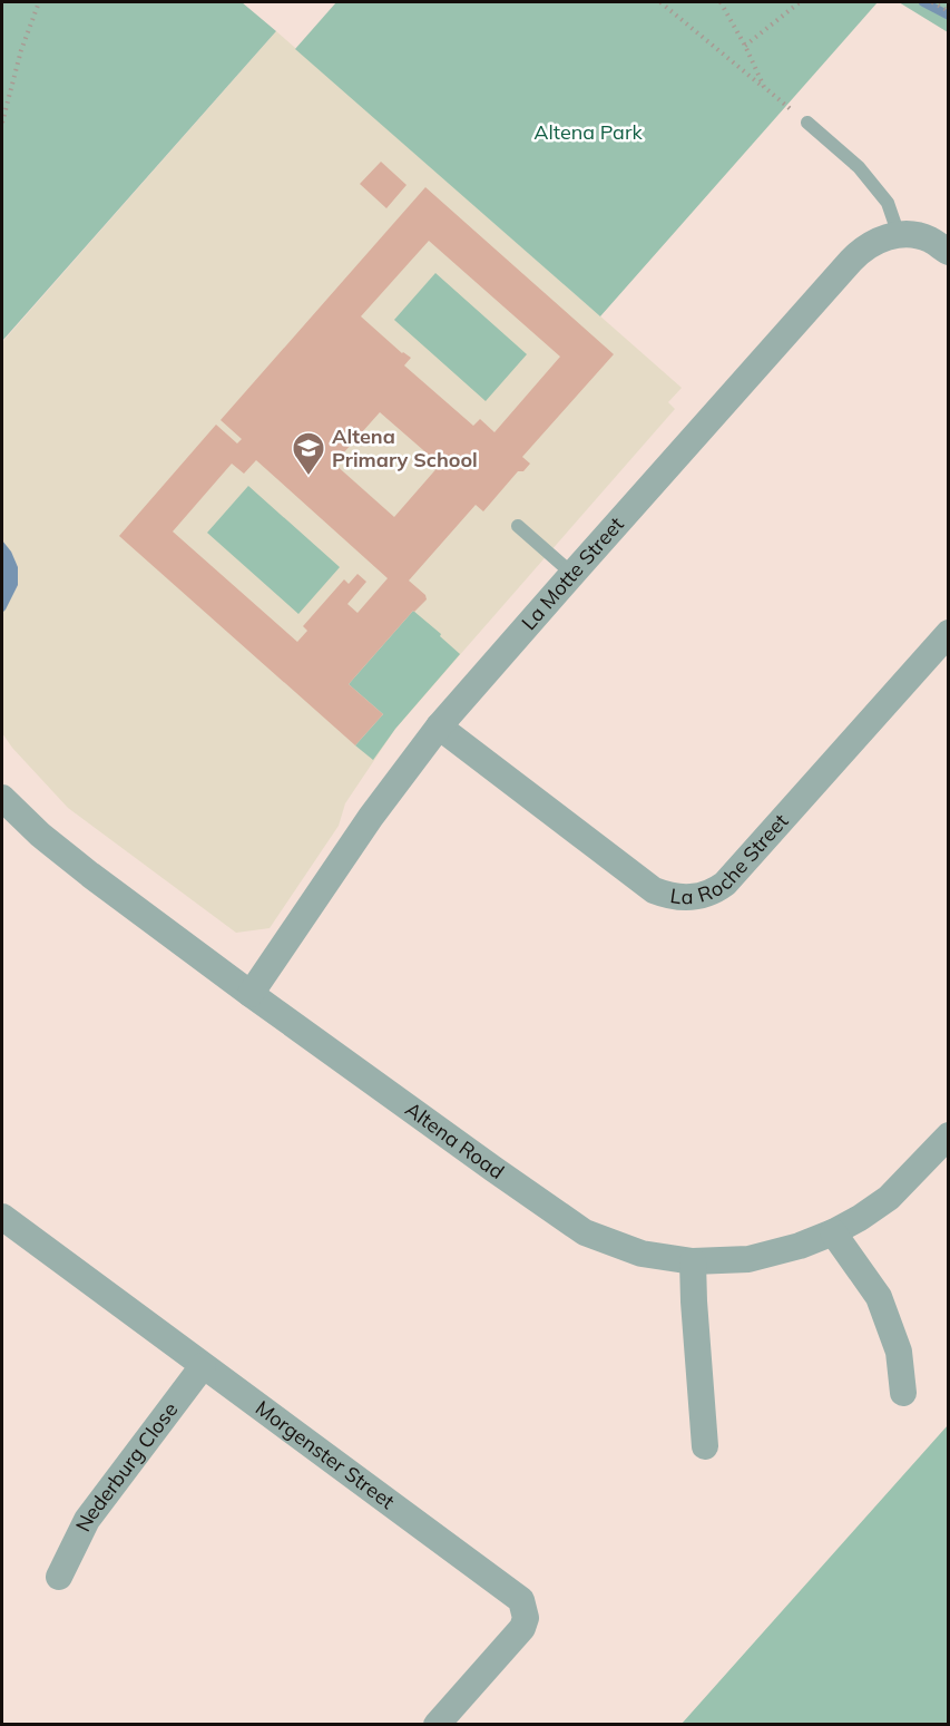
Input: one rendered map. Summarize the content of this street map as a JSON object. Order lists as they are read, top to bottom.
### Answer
{
  "streets": {
    "street": [
      "La Motte Street",
      "La Roche Street",
      "Altena Road",
      "Morgenster Street",
      "Nederburg Close"
    ]
  },
  "crossings": [
    ["La Motte Street", "La Roche Street"],
    ["La Motte Street", "Altena Road"],
    ["Morgenster Street", "Nederburg Close"]
  ],
  "parks": ["Altena Park"],
  "places": {
    "school or university": ["Altena Primary School"]
  }
}
